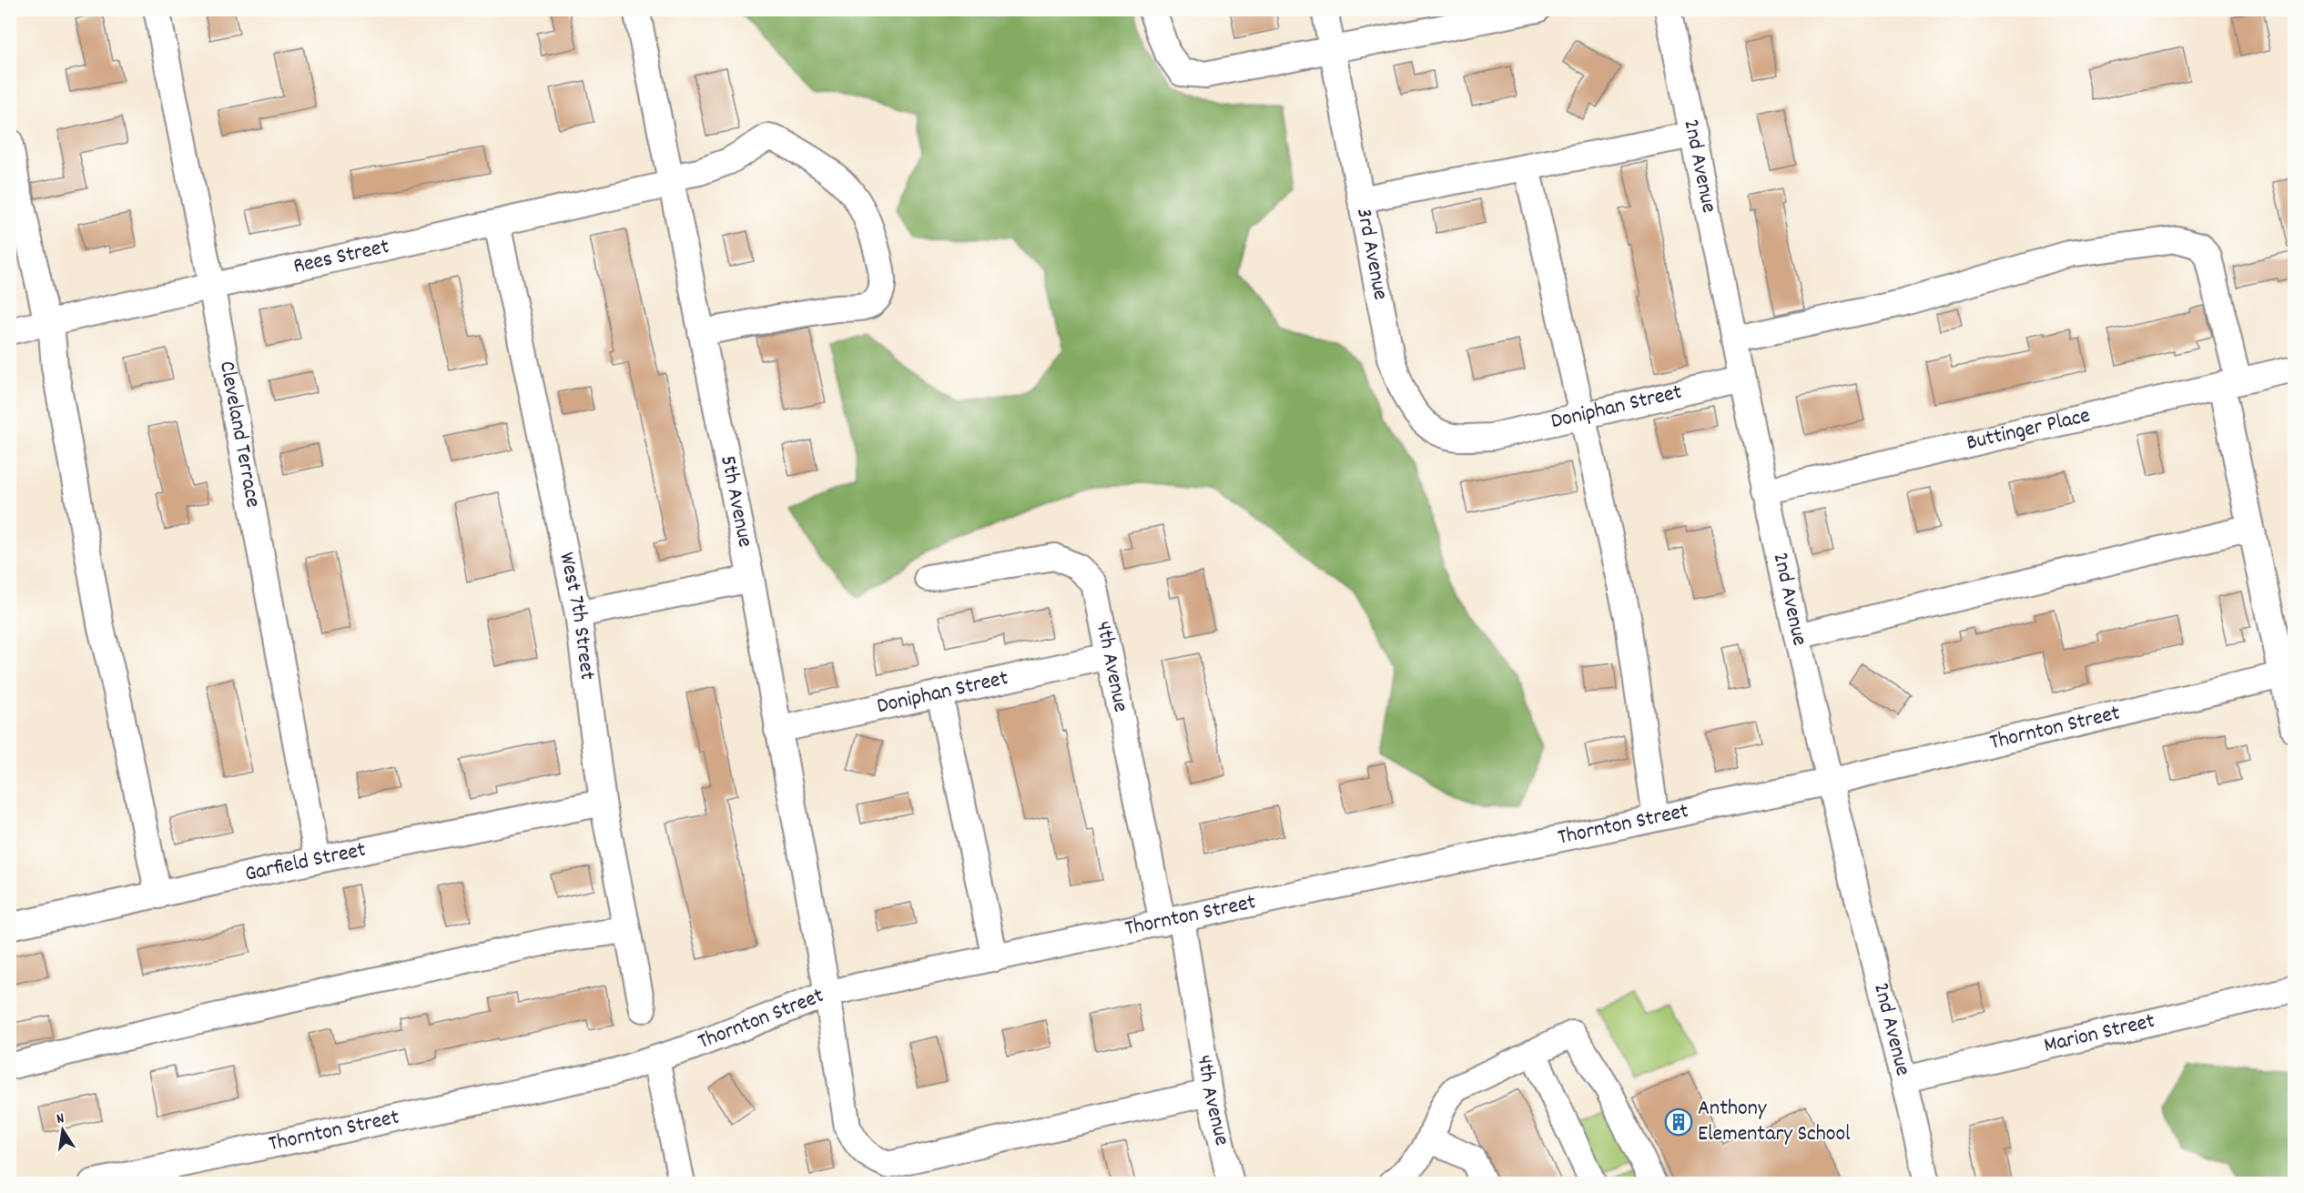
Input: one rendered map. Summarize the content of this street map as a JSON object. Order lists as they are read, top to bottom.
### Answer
{
  "streets": {
    "street": [
      "2nd Avenue",
      "3rd Avenue",
      "Rees Street",
      "Doniphan Street",
      "Buttinger Place",
      "Cleveland Terrace",
      "5th Avenue",
      "West 7th Street",
      "4th Avenue",
      "Thornton Street",
      "Garfield Street",
      "Marion Street"
    ]
  },
  "crossings": [
    ["2nd Avenue", "Doniphan Street"],
    ["2nd Avenue", "Buttinger Place"],
    ["2nd Avenue", "Thornton Street"],
    ["2nd Avenue", "Marion Street"],
    ["3rd Avenue", "Doniphan Street"],
    ["Rees Street", "Cleveland Terrace"],
    ["Rees Street", "5th Avenue"],
    ["Rees Street", "West 7th Street"],
    ["Doniphan Street", "5th Avenue"],
    ["Doniphan Street", "4th Avenue"],
    ["Cleveland Terrace", "Garfield Street"],
    ["5th Avenue", "4th Avenue"],
    ["5th Avenue", "Thornton Street"],
    ["West 7th Street", "Garfield Street"],
    ["4th Avenue", "Thornton Street"]
  ],
  "places": {
    "building": ["Anthony Elementary School"]
  },
  "north": "top"
}
